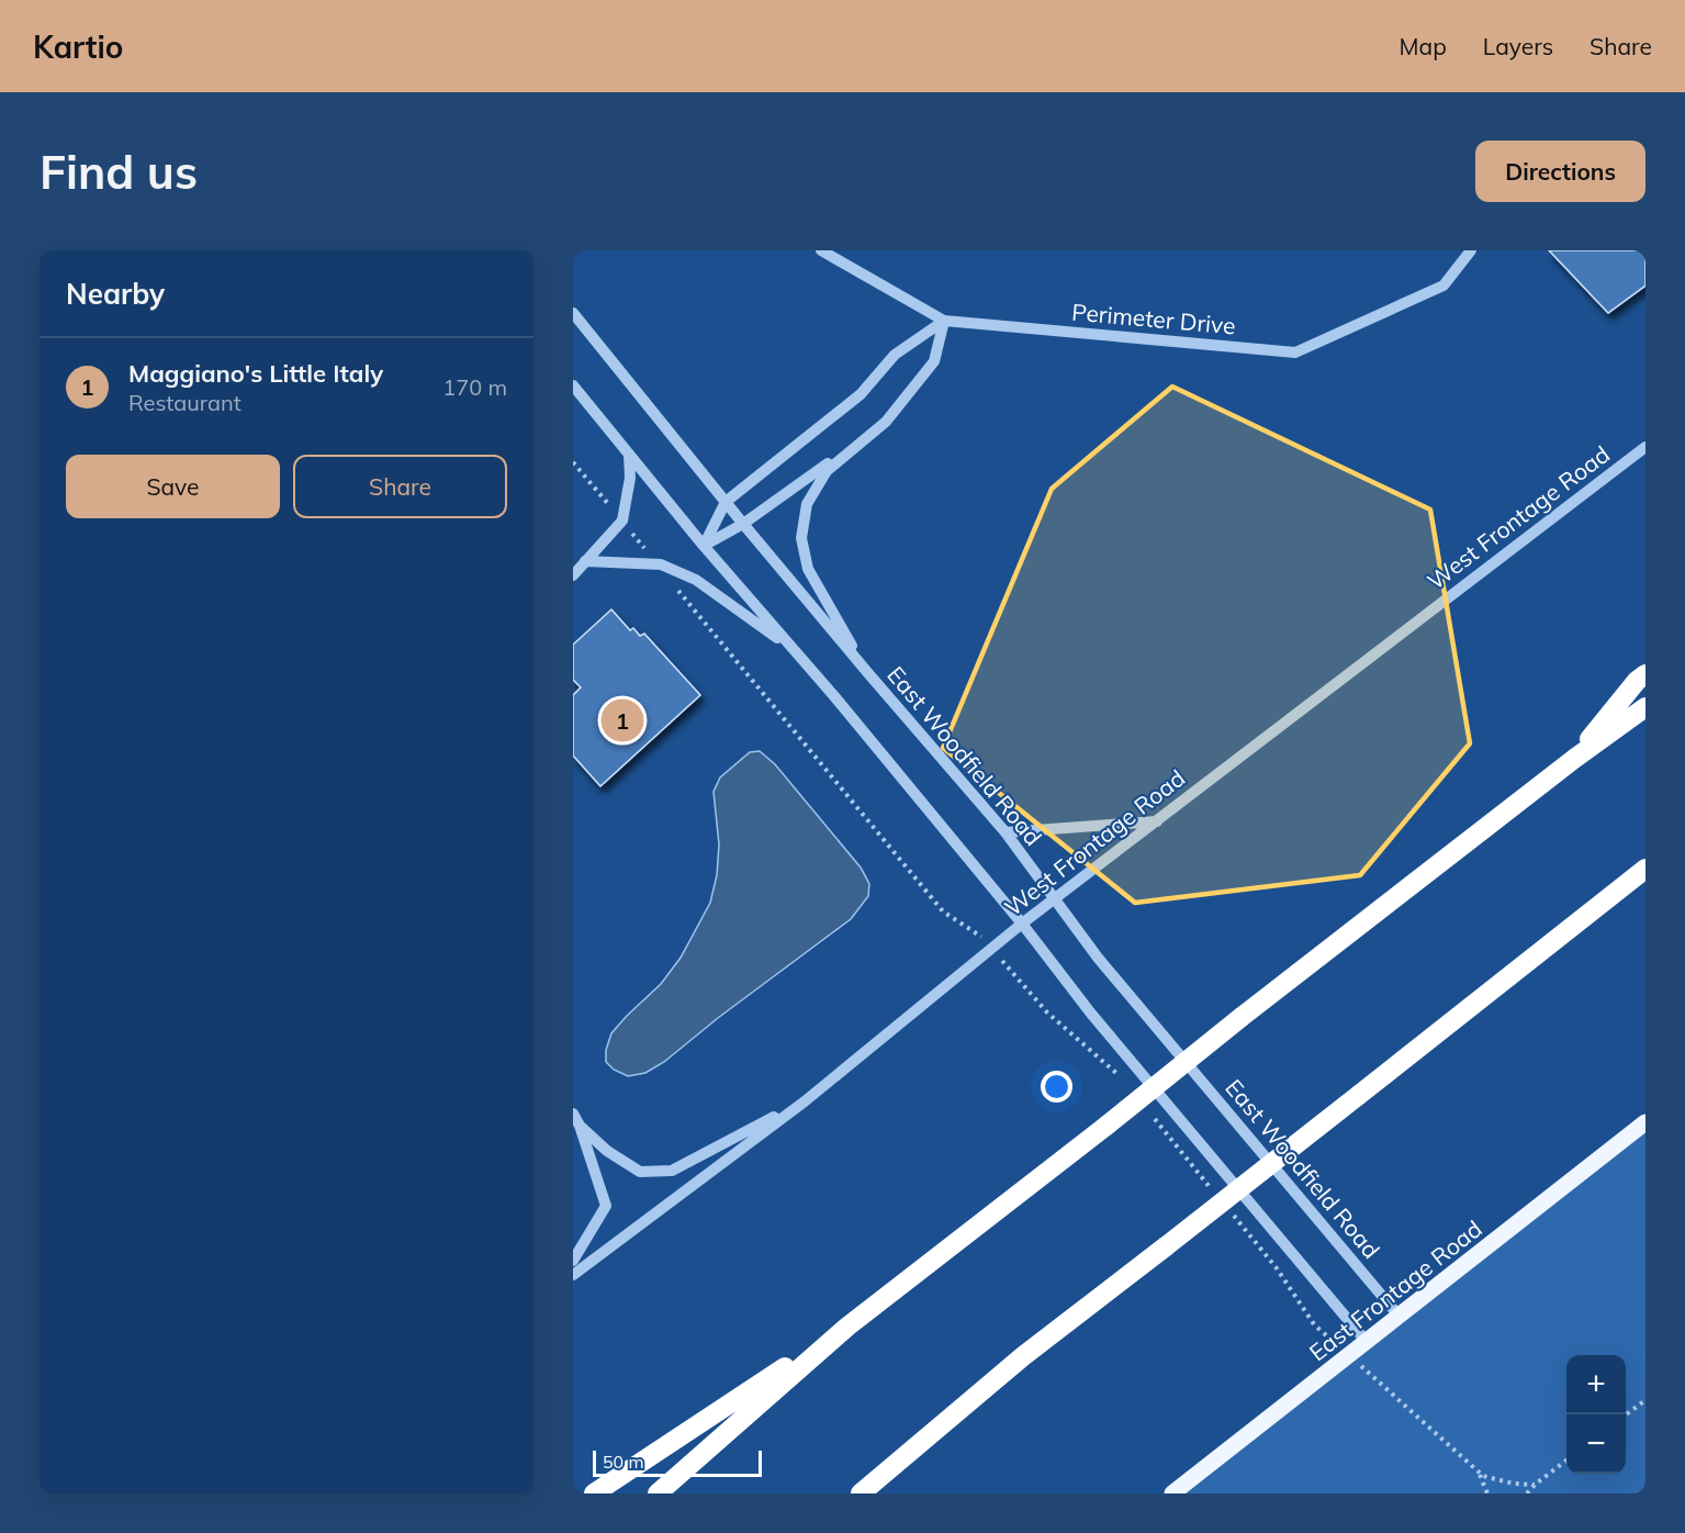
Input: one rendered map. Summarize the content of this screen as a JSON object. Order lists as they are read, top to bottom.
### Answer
{
  "streets": {
    "main road": ["East Frontage Road"],
    "street": ["Perimeter Drive", "West Frontage Road", "East Woodfield Road"]
  },
  "crossings": [
    ["West Frontage Road", "East Woodfield Road"],
    ["East Woodfield Road", "East Frontage Road"]
  ],
  "scale_bar": "50 m",
  "page": {
    "header": "Kartio",
    "nav": ["Map", "Layers", "Share"],
    "buttons": [
      "Directions",
      ["Save", "Share"]
    ],
    "title": "Find us",
    "heading": "Nearby",
    "list": [
      {
        "mark": "1",
        "name": "Maggiano's Little Italy",
        "note": "Restaurant",
        "value": "170 m"
      }
    ],
    "pins": "1",
    "map_buttons": ["+", "−"],
    "scale": "50 m"
  }
}
